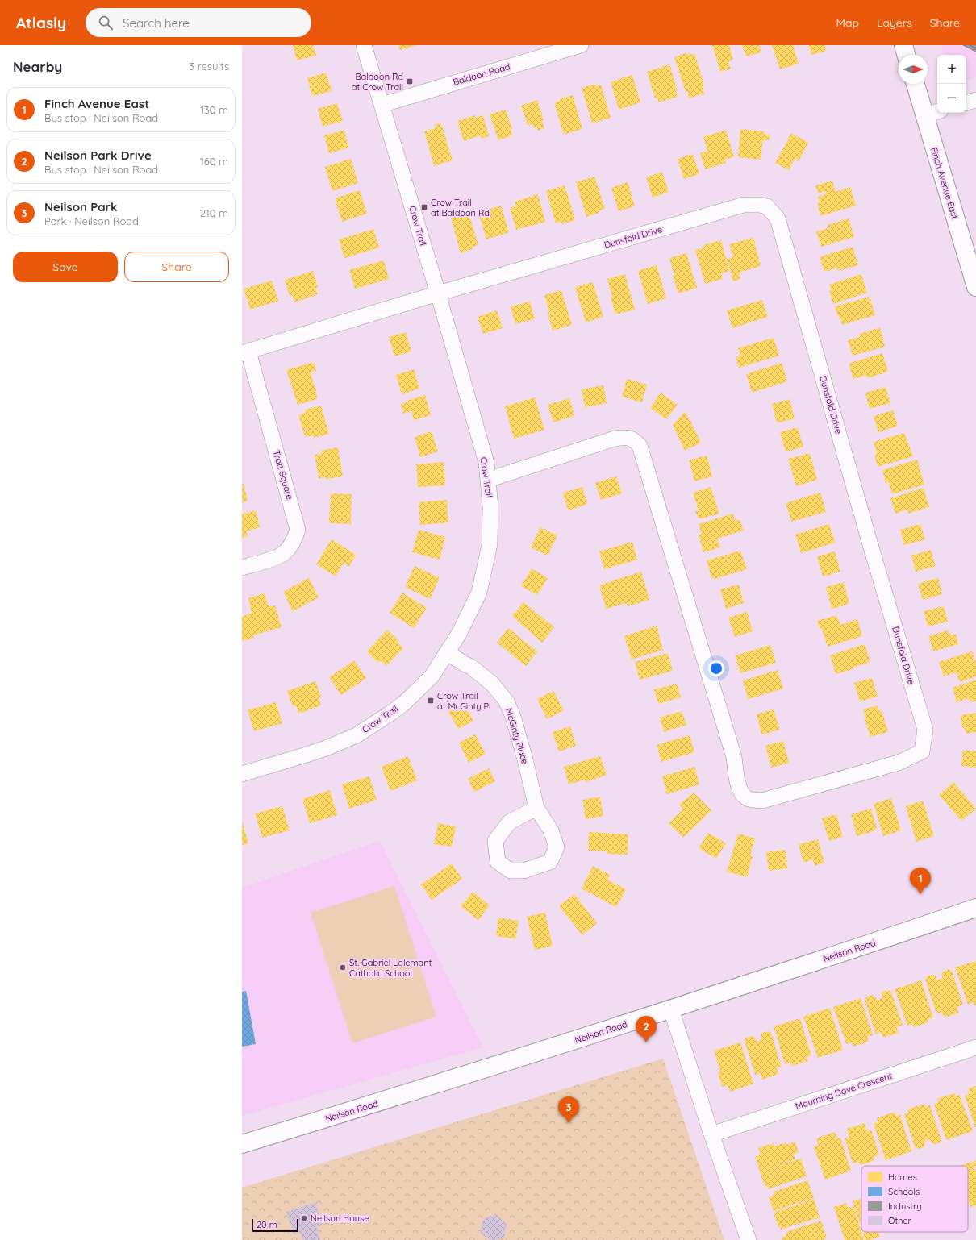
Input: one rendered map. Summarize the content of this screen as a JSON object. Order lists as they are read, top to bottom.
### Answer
{
  "streets": {
    "main road": ["Finch Avenue East", "Neilson Road"],
    "street": [
      "Baldoon Road",
      "Crow Trail",
      "Dunsfold Drive",
      "Trott Square",
      "McGinty Place",
      "Mourning Dove Crescent"
    ]
  },
  "crossings": [
    ["Baldoon Road", "Crow Trail"],
    ["Crow Trail", "Dunsfold Drive"],
    ["Crow Trail", "Trott Square"],
    ["Crow Trail", "McGinty Place"],
    ["Dunsfold Drive", "Trott Square"]
  ],
  "places": {
    "transit": ["Baldoon Rd at Crow Trail", "Crow Trail at Baldoon Rd", "Crow Trail at McGinty Pl"],
    "other": ["St. Gabriel Lalemant Catholic School", "Neilson House"]
  },
  "legend": [
    "Homes",
    "Schools",
    "Industry",
    "Other"
  ],
  "scale_bar": "20 m",
  "north": "right",
  "page": {
    "header": "Atlasly",
    "search": "Search here",
    "nav": ["Map", "Layers", "Share"],
    "heading": ["Nearby", "3 results"],
    "map_buttons": ["+", "−"],
    "list": [
      {
        "mark": "1",
        "name": "Finch Avenue East",
        "note": "Bus stop · Neilson Road",
        "value": "130 m"
      },
      {
        "mark": "2",
        "name": "Neilson Park Drive",
        "note": "Bus stop · Neilson Road",
        "value": "160 m"
      },
      {
        "mark": "3",
        "name": "Neilson Park",
        "note": "Park · Neilson Road",
        "value": "210 m"
      }
    ],
    "buttons": ["Save", "Share"],
    "pins": ["1", "2", "3"],
    "scale": "20 m"
  }
}
